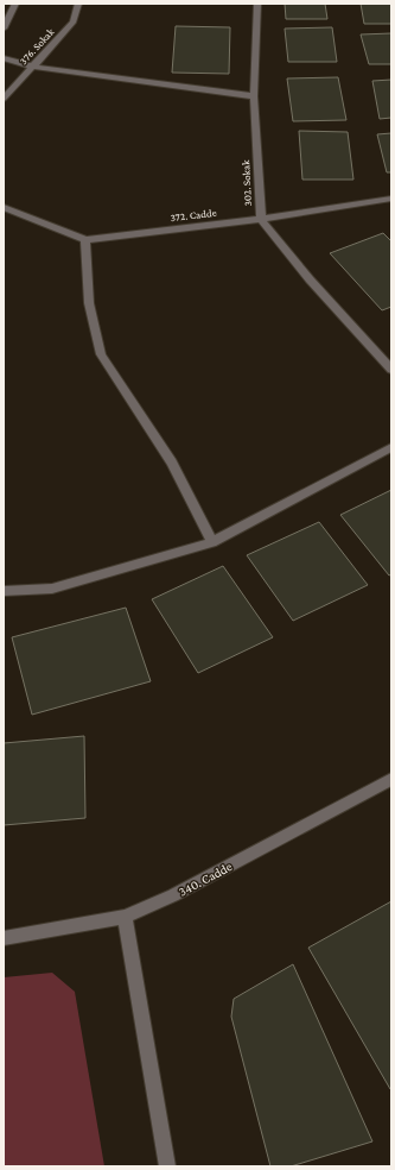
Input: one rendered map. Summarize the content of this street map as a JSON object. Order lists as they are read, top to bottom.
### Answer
{
  "streets": {
    "street": [
      "376. Sokak",
      "302. Sokak",
      "372. Cadde",
      "340. Cadde"
    ]
  },
  "crossings": [
    ["302. Sokak", "372. Cadde"]
  ]
}
